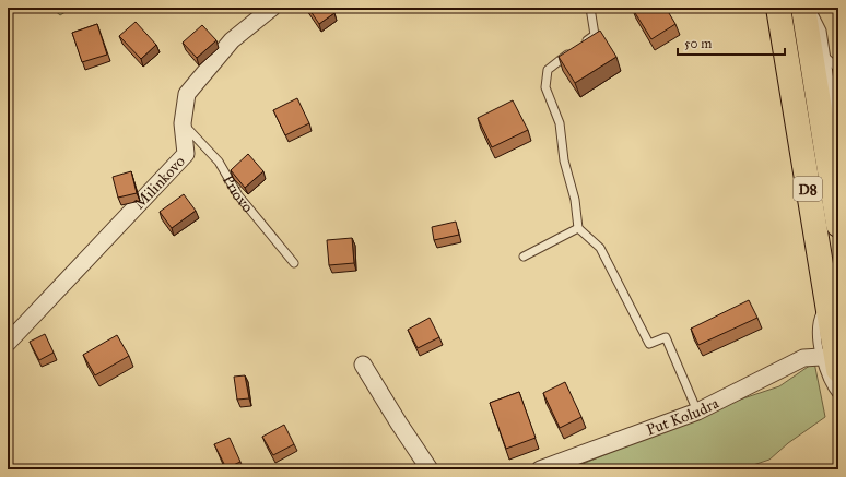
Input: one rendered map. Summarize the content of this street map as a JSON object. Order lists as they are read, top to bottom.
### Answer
{
  "streets": {
    "main road": ["D8"],
    "street": ["Milinkovo", "Put Koludra"],
    "lane": ["Priovo"]
  },
  "crossings": [
    ["Milinkovo", "Priovo"],
    ["D8", "Put Koludra"]
  ],
  "scale_bar": "50 m"
}
